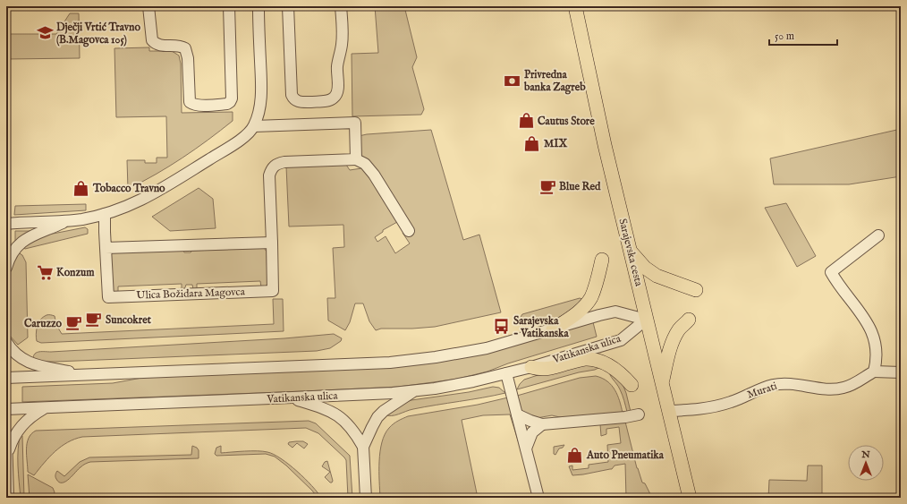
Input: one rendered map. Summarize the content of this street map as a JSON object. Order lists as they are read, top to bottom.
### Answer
{
  "streets": {
    "main road": ["Sarajevska cesta"],
    "street": ["Ulica Božidara Magovca", "Vatikanska ulica", "Murati"]
  },
  "crossings": [
    ["Sarajevska cesta", "Vatikanska ulica"],
    ["Sarajevska cesta", "Murati"]
  ],
  "places": {
    "school or university": ["Dječji Vrtić Travno (B.Magovca 105)"],
    "bank": ["Privredna banka Zagreb"],
    "shop": [
      "Cautus Store",
      "MIX",
      "Tobacco Travno",
      "Auto Pneumatika"
    ],
    "cafe": ["Blue Red", "Suncokret", "Caruzzo"],
    "supermarket": ["Konzum"],
    "bus stop": ["Sarajevska - Vatikanska"]
  },
  "scale_bar": "50 m",
  "north": "top"
}
